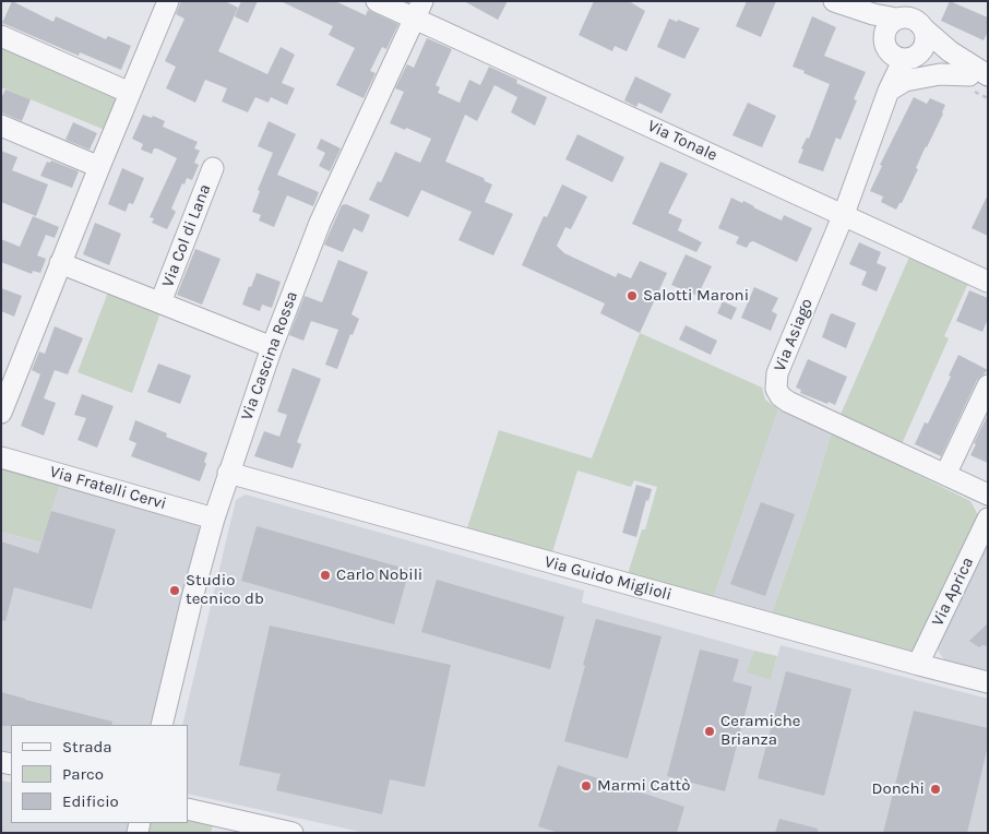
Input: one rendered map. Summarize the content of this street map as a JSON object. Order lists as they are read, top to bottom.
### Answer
{
  "streets": {
    "street": [
      "Via Tonale",
      "Via Col di Lana",
      "Via Asiago",
      "Via Cascina Rossa",
      "Via Fratelli Cervi",
      "Via Guido Miglioli",
      "Via Aprica"
    ]
  },
  "crossings": [
    ["Via Tonale", "Via Asiago"],
    ["Via Tonale", "Via Cascina Rossa"],
    ["Via Col di Lana", "Via Cascina Rossa"],
    ["Via Cascina Rossa", "Via Fratelli Cervi"],
    ["Via Cascina Rossa", "Via Guido Miglioli"],
    ["Via Guido Miglioli", "Via Aprica"]
  ],
  "places": [
    "Salotti Maroni",
    "Carlo Nobili",
    "Studio tecnico db",
    "Ceramiche Brianza",
    "Marmi Cattò",
    "Donchi"
  ],
  "legend": ["Strada", "Parco", "Edificio"]
}
